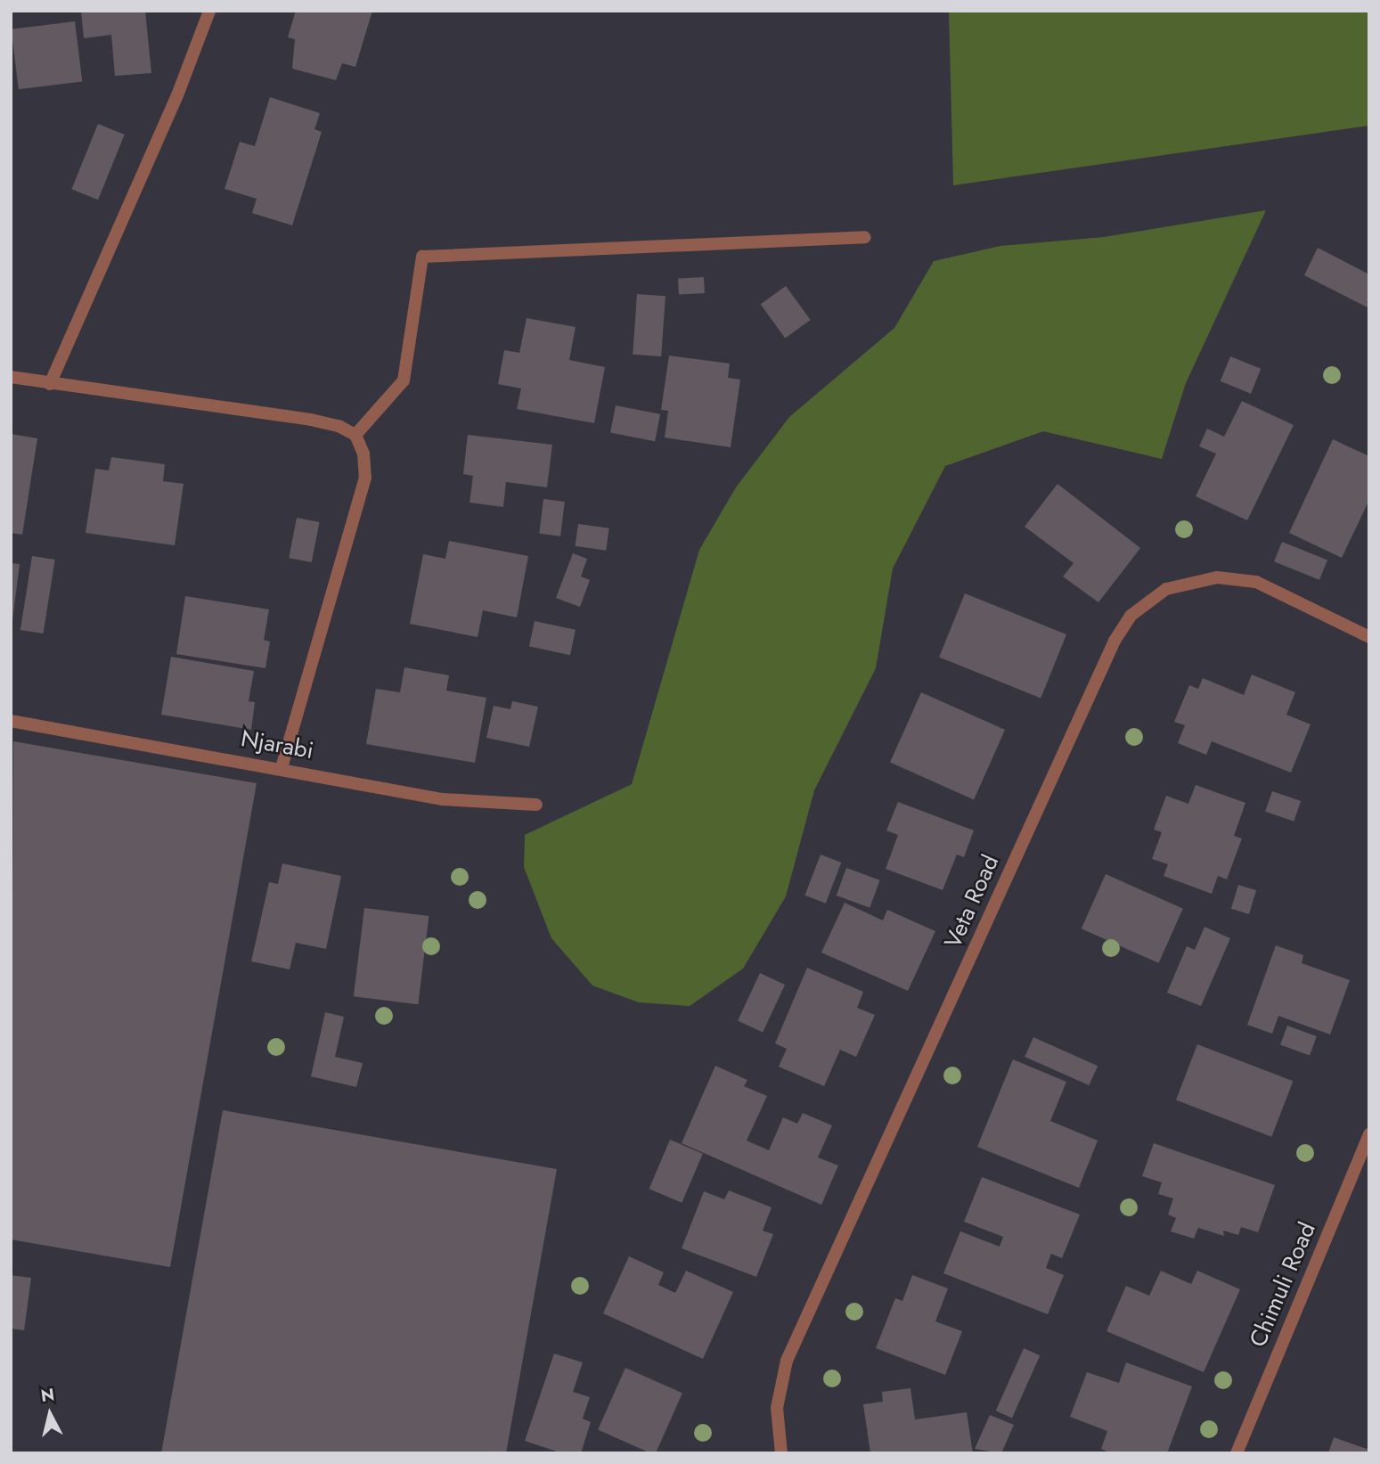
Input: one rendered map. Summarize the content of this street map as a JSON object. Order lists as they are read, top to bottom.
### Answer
{
  "streets": {
    "street": ["Njarabi", "Veta Road", "Chimuli Road"]
  },
  "north": "top"
}
